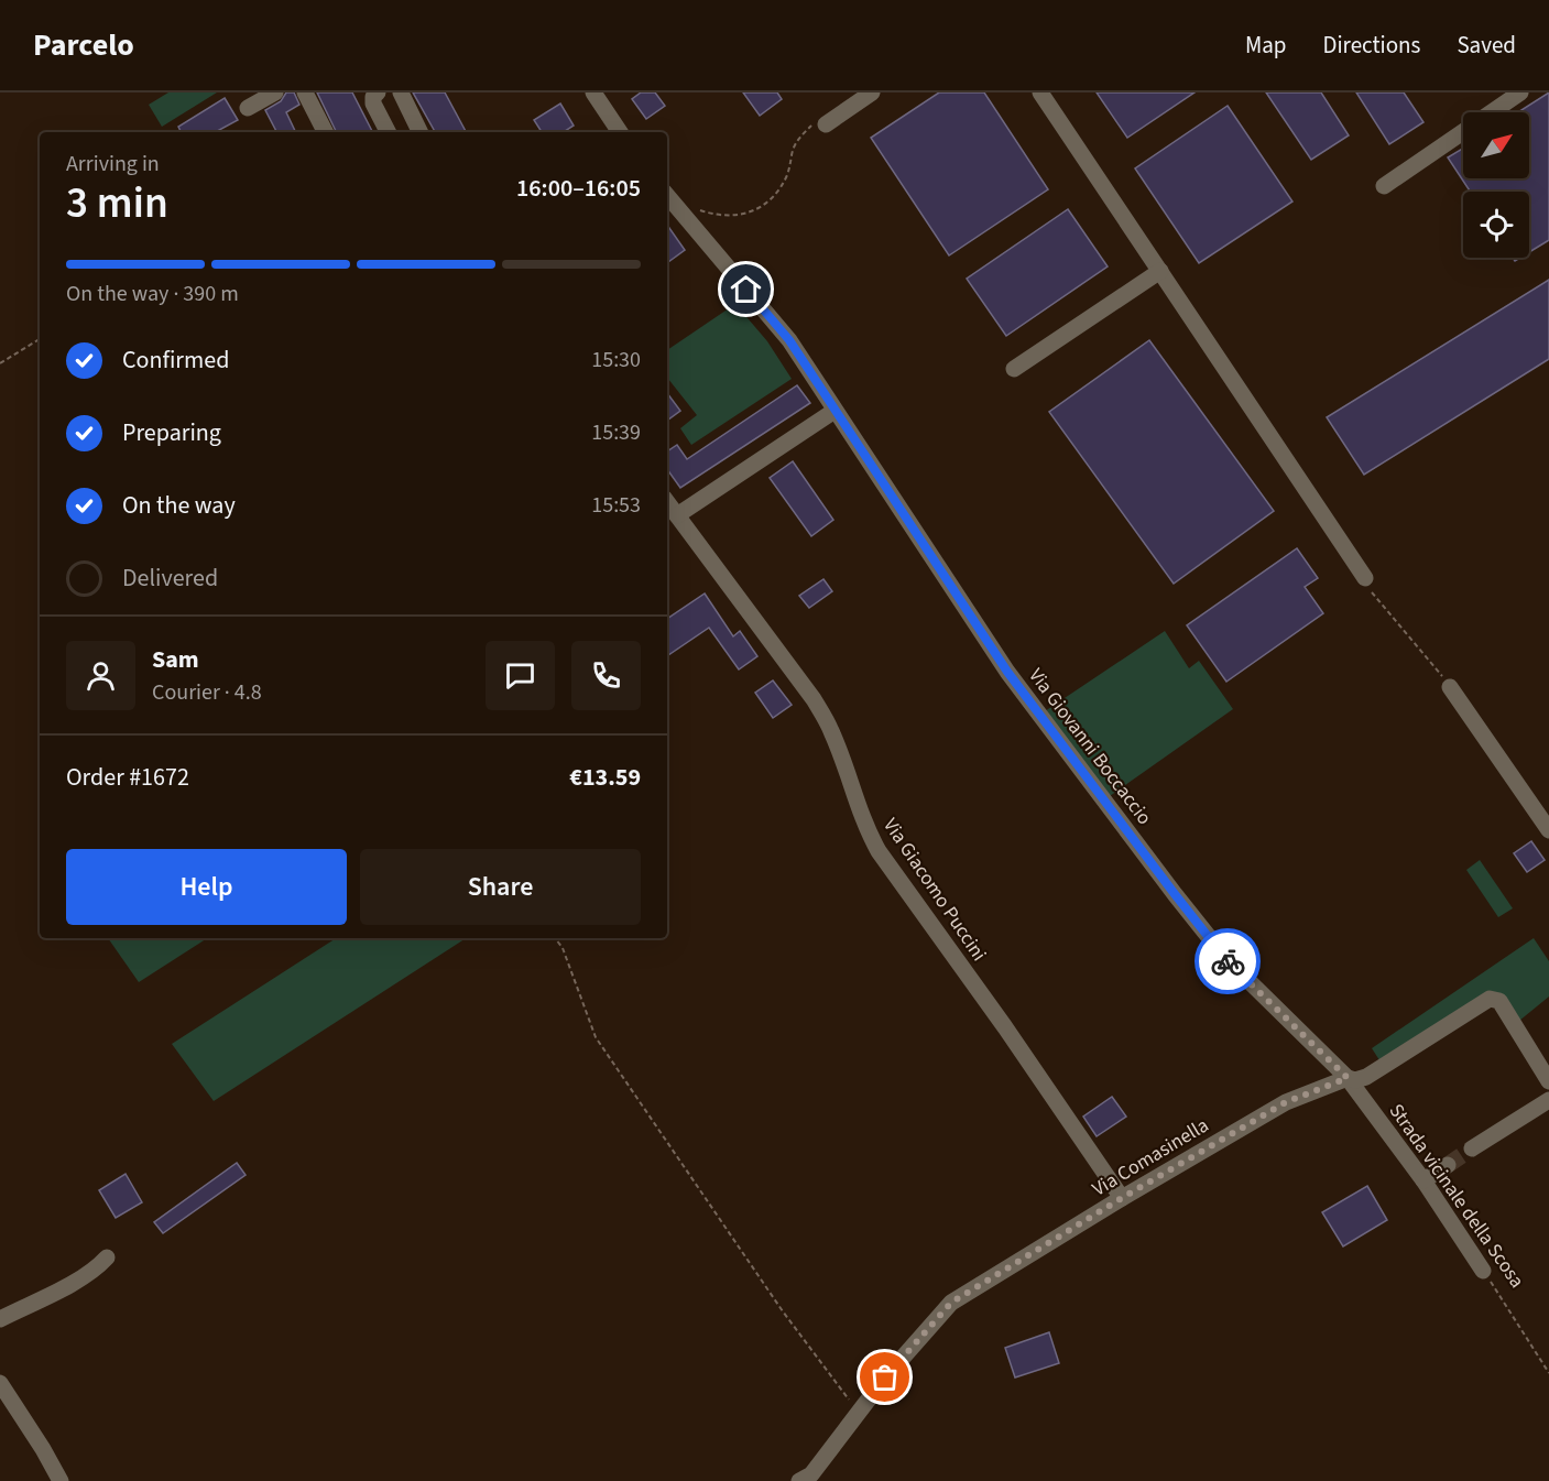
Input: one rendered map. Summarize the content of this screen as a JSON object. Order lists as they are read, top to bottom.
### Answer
{
  "streets": {
    "street": [
      "Via Giovanni Boccaccio",
      "Via Giacomo Puccini",
      "Via Comasinella",
      "Strada vicinale della Scosa"
    ]
  },
  "crossings": [
    ["Via Giovanni Boccaccio", "Via Comasinella"],
    ["Via Giovanni Boccaccio", "Strada vicinale della Scosa"],
    ["Via Giacomo Puccini", "Via Comasinella"],
    ["Via Comasinella", "Strada vicinale della Scosa"]
  ],
  "north": "top right",
  "page": {
    "header": "Parcelo",
    "nav": ["Map", "Directions", "Saved"],
    "heading": ["3 min", "Arriving in", "16:00–16:05"],
    "panel": [
      "Sam",
      "Courier · 4.8",
      "Order #1672",
      "€13.59"
    ],
    "bar": "On the way · 390 m",
    "list": [
      ["Confirmed", "15:30"],
      ["Preparing", "15:39"],
      ["On the way", "15:53"],
      "Delivered"
    ],
    "buttons": ["Help", "Share"]
  }
}
